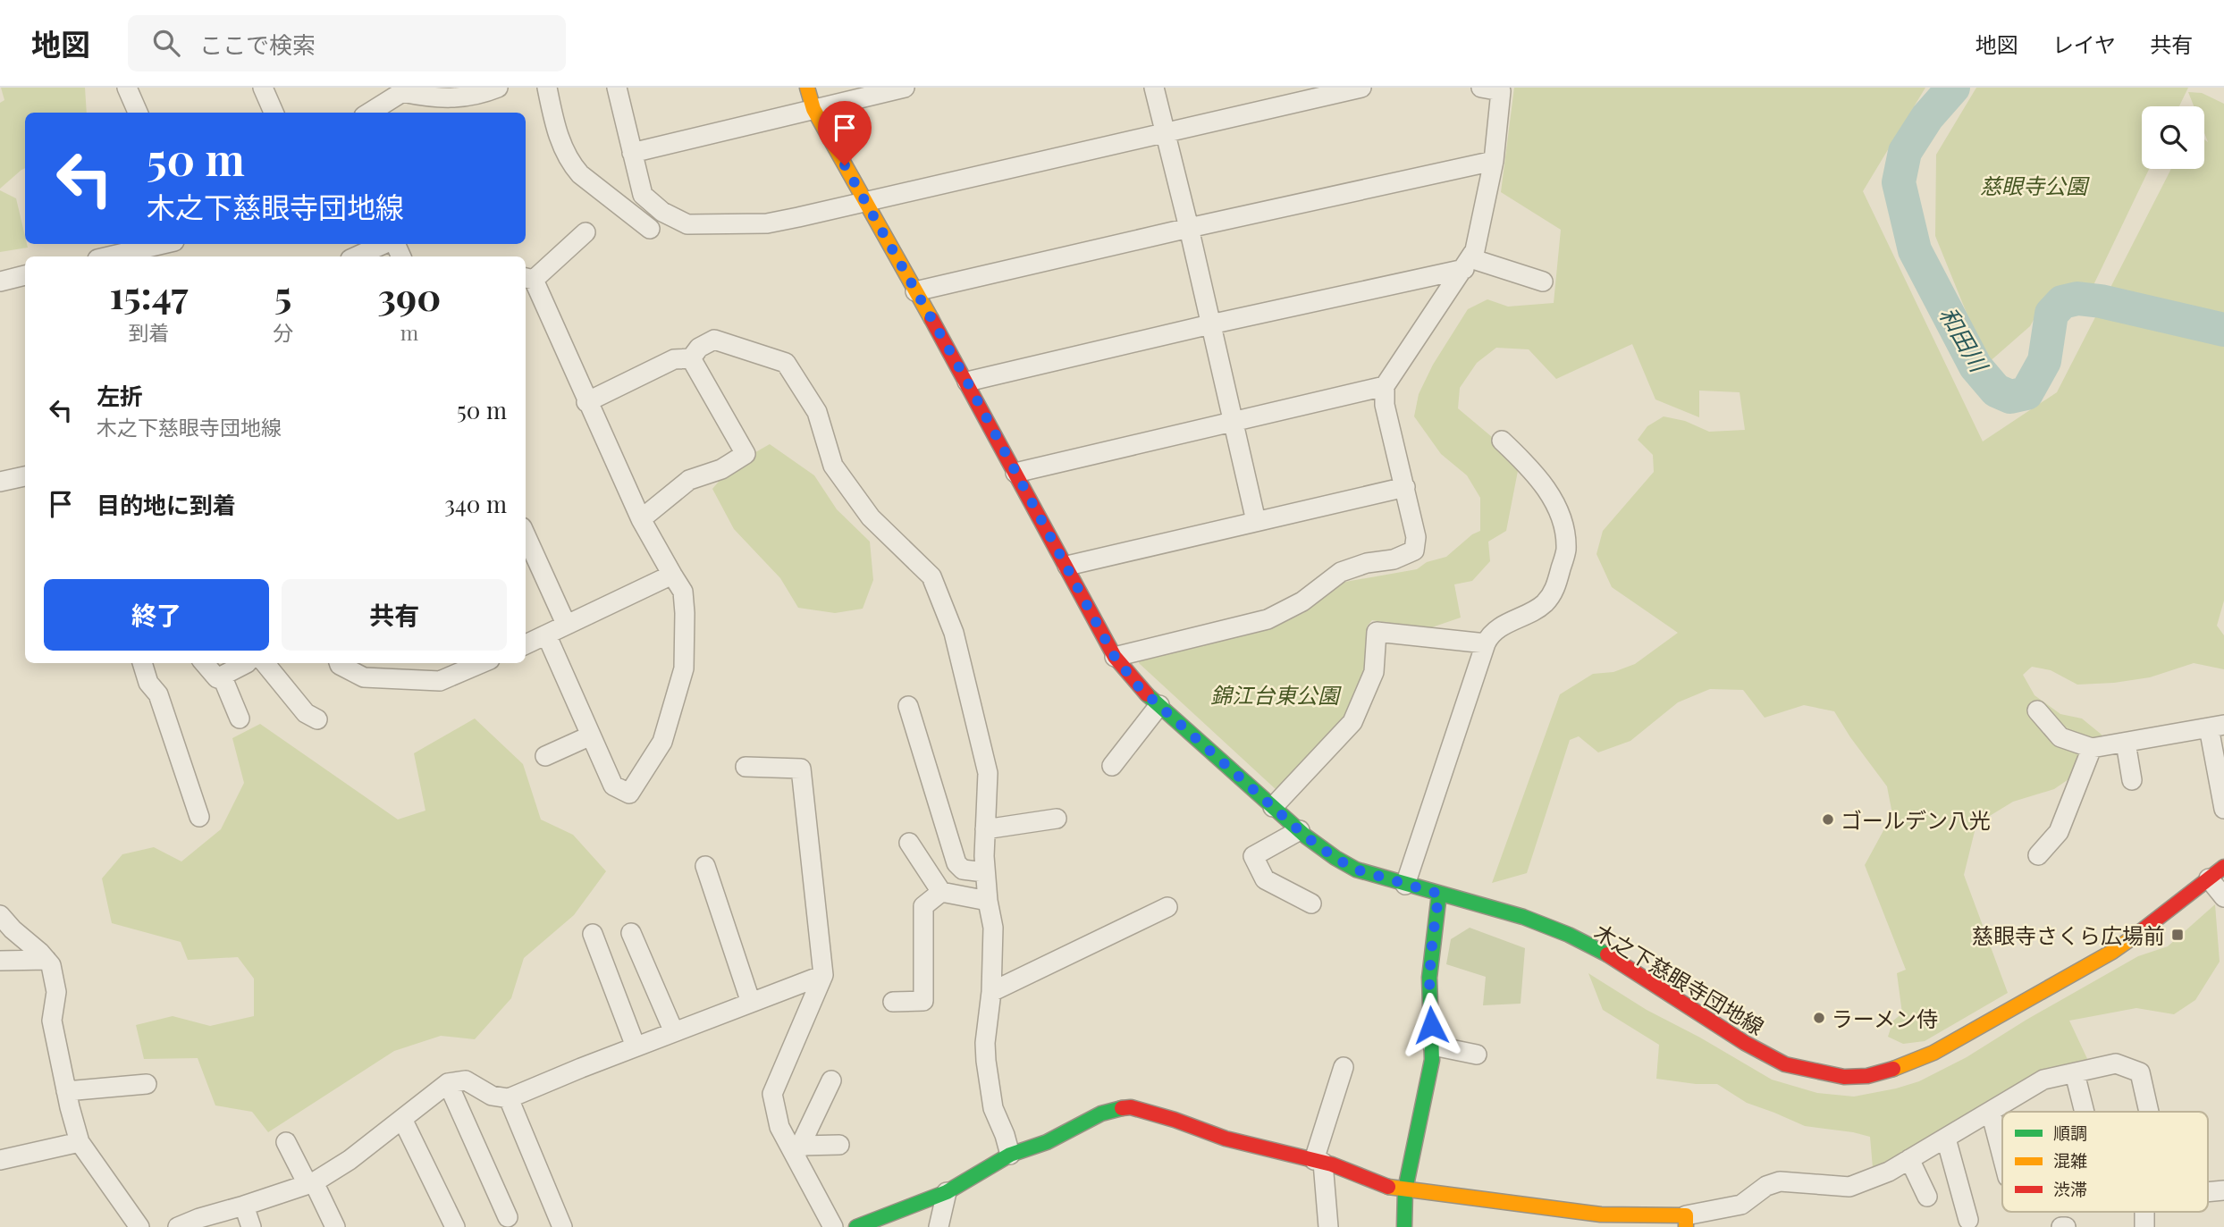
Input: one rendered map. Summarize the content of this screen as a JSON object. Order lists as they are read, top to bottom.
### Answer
{
  "streets": {
    "street": ["木之下慈眼寺団地線"]
  },
  "water": ["和田川"],
  "parks": ["慈眼寺公園", "錦江台東公園"],
  "places": {
    "other": ["ゴールデン八光", "ラーメン侍"],
    "transit": ["慈眼寺さくら広場前"]
  },
  "legend": ["順調", "混雑", "渋滞"],
  "page": {
    "header": "地図",
    "search": "ここで検索",
    "nav": ["地図", "レイヤ", "共有"],
    "turn": ["50 m", "木之下慈眼寺団地線"],
    "eta": [
      "15:47",
      "到着",
      "5",
      "分",
      "390",
      "m"
    ],
    "list": [
      {
        "name": "左折",
        "note": "木之下慈眼寺団地線",
        "value": "50 m"
      },
      {
        "name": "目的地に到着",
        "value": "340 m"
      }
    ],
    "buttons": ["終了", "共有"]
  }
}
